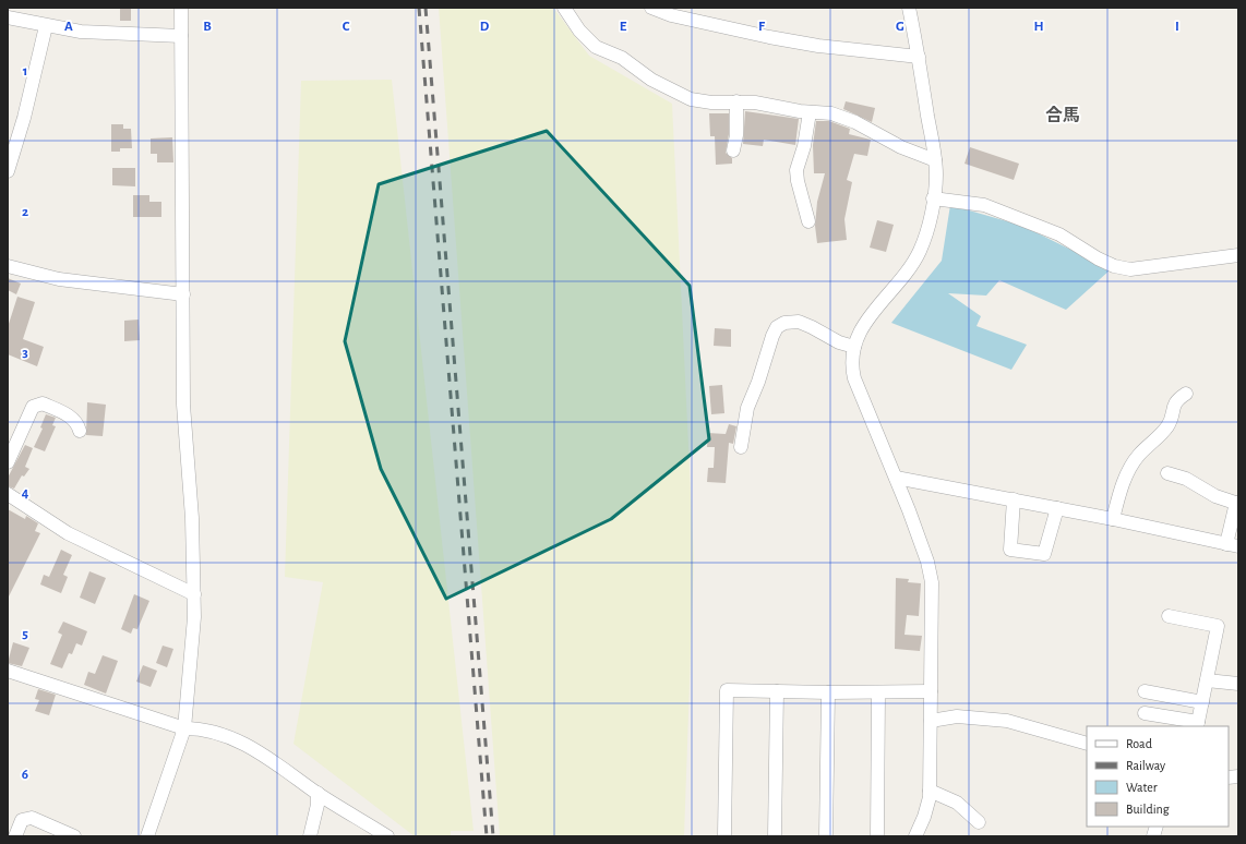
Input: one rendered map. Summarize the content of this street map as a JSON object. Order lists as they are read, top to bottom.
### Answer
{
  "districts": ["合馬"],
  "legend": [
    "Road",
    "Railway",
    "Water",
    "Building"
  ],
  "grid": {
    "columns": [
      "A",
      "B",
      "C",
      "D",
      "E",
      "F",
      "G",
      "H",
      "I"
    ],
    "rows": [
      "1",
      "2",
      "3",
      "4",
      "5",
      "6"
    ]
  }
}
